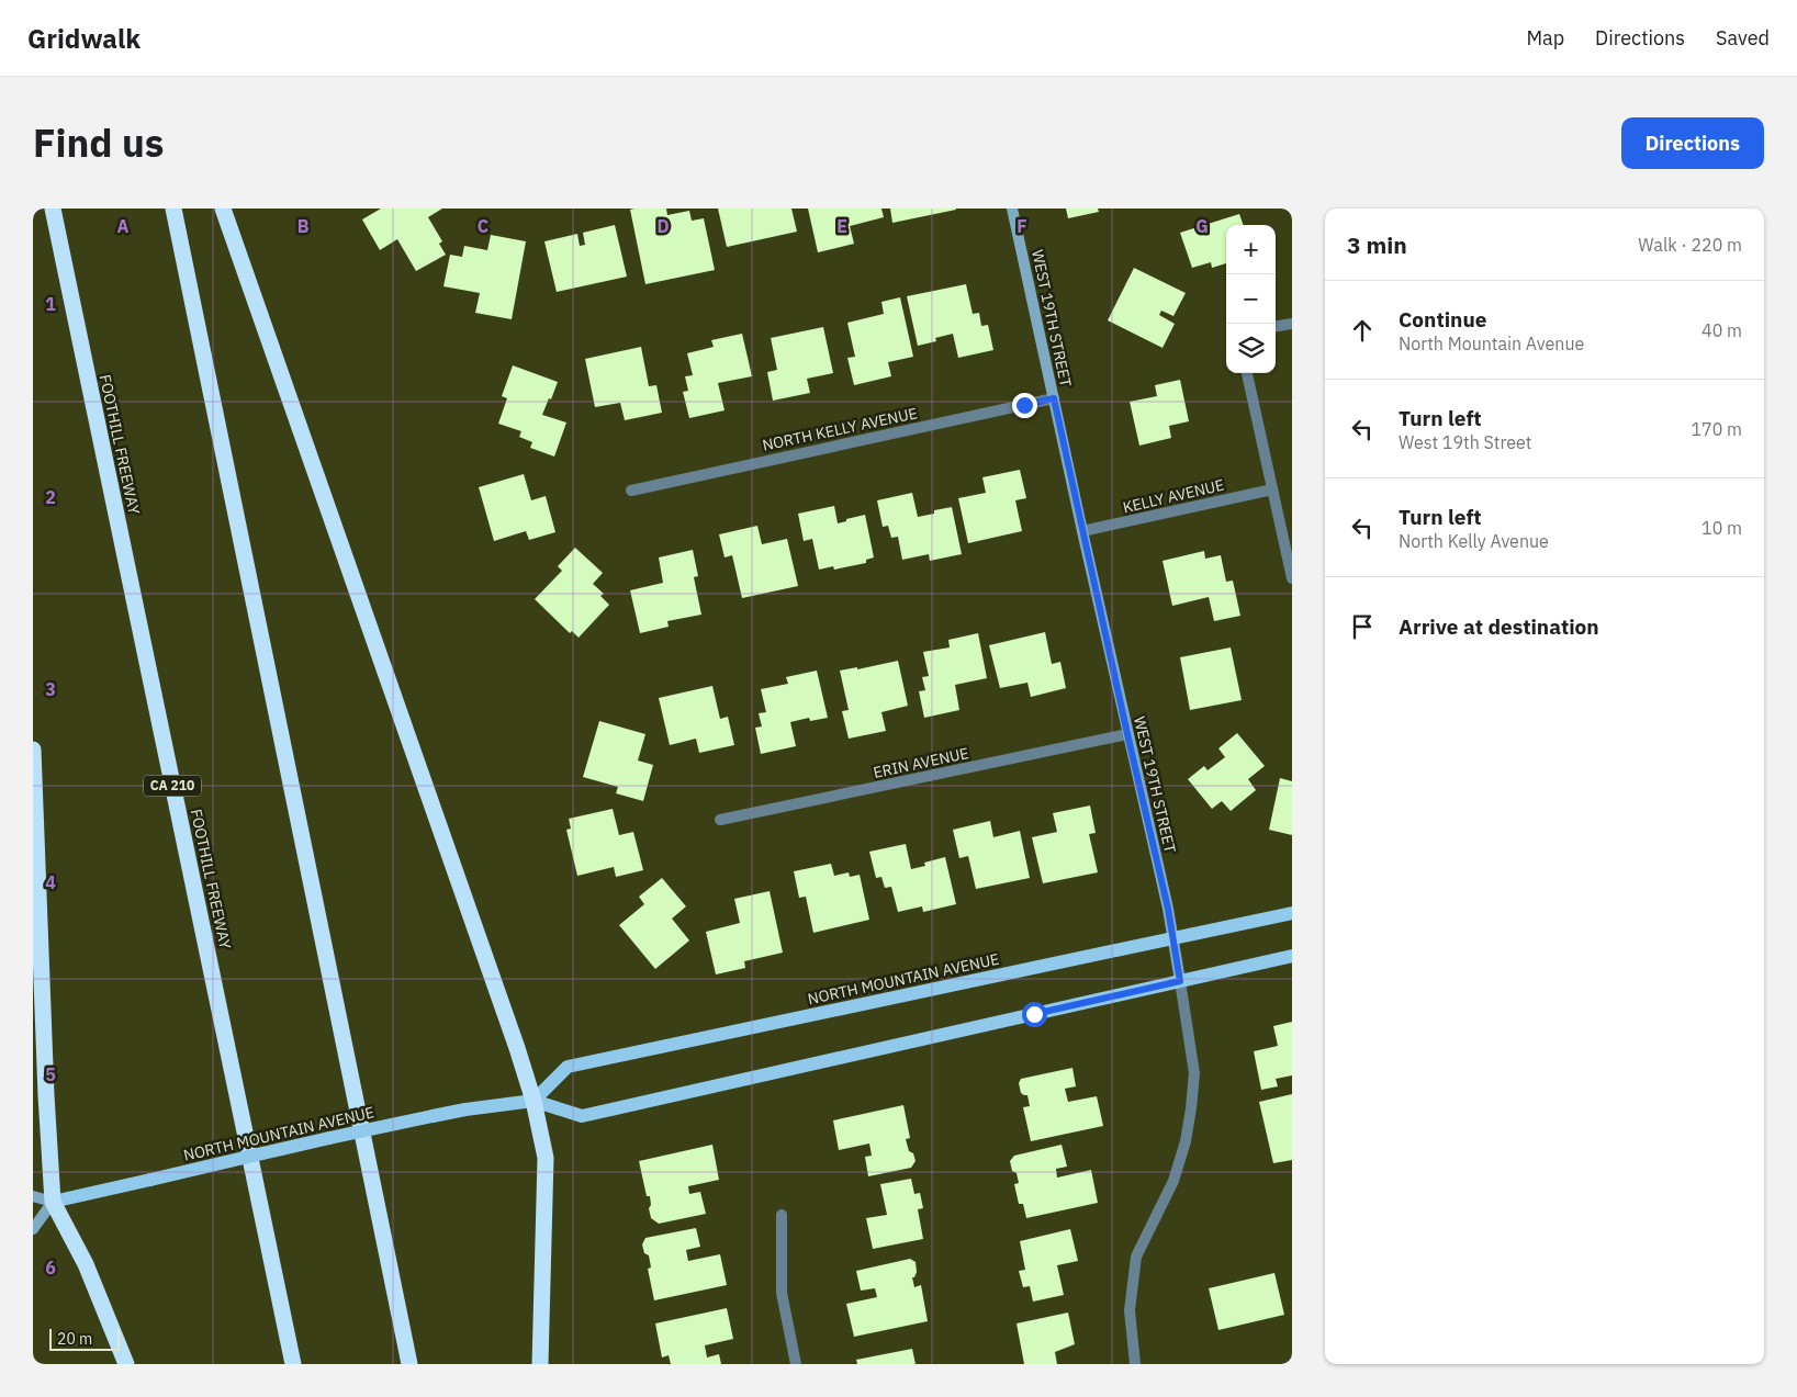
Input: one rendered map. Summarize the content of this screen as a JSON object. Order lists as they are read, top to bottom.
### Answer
{
  "streets": {
    "highway": ["FOOTHILL FREEWAY", "CA 210"],
    "main road": ["WEST 19TH STREET", "NORTH MOUNTAIN AVENUE"],
    "street": ["NORTH KELLY AVENUE", "KELLY AVENUE", "ERIN AVENUE"]
  },
  "crossings": [
    ["WEST 19TH STREET", "NORTH KELLY AVENUE"],
    ["WEST 19TH STREET", "KELLY AVENUE"],
    ["WEST 19TH STREET", "ERIN AVENUE"],
    ["WEST 19TH STREET", "NORTH MOUNTAIN AVENUE"]
  ],
  "scale_bar": "20 m",
  "page": {
    "header": "Gridwalk",
    "nav": ["Map", "Directions", "Saved"],
    "title": "Find us",
    "buttons": "Directions",
    "heading": ["3 min", "Walk · 220 m"],
    "map_buttons": ["+", "−"],
    "list": [
      ["Continue", "North Mountain Avenue", "40 m"],
      ["Turn left", "West 19th Street", "170 m"],
      ["Turn left", "North Kelly Avenue", "10 m"],
      "Arrive at destination"
    ],
    "scale": "20 m"
  },
  "grid": {
    "columns": [
      "A",
      "B",
      "C",
      "D",
      "E",
      "F",
      "G"
    ],
    "rows": [
      "1",
      "2",
      "3",
      "4",
      "5",
      "6"
    ]
  }
}
